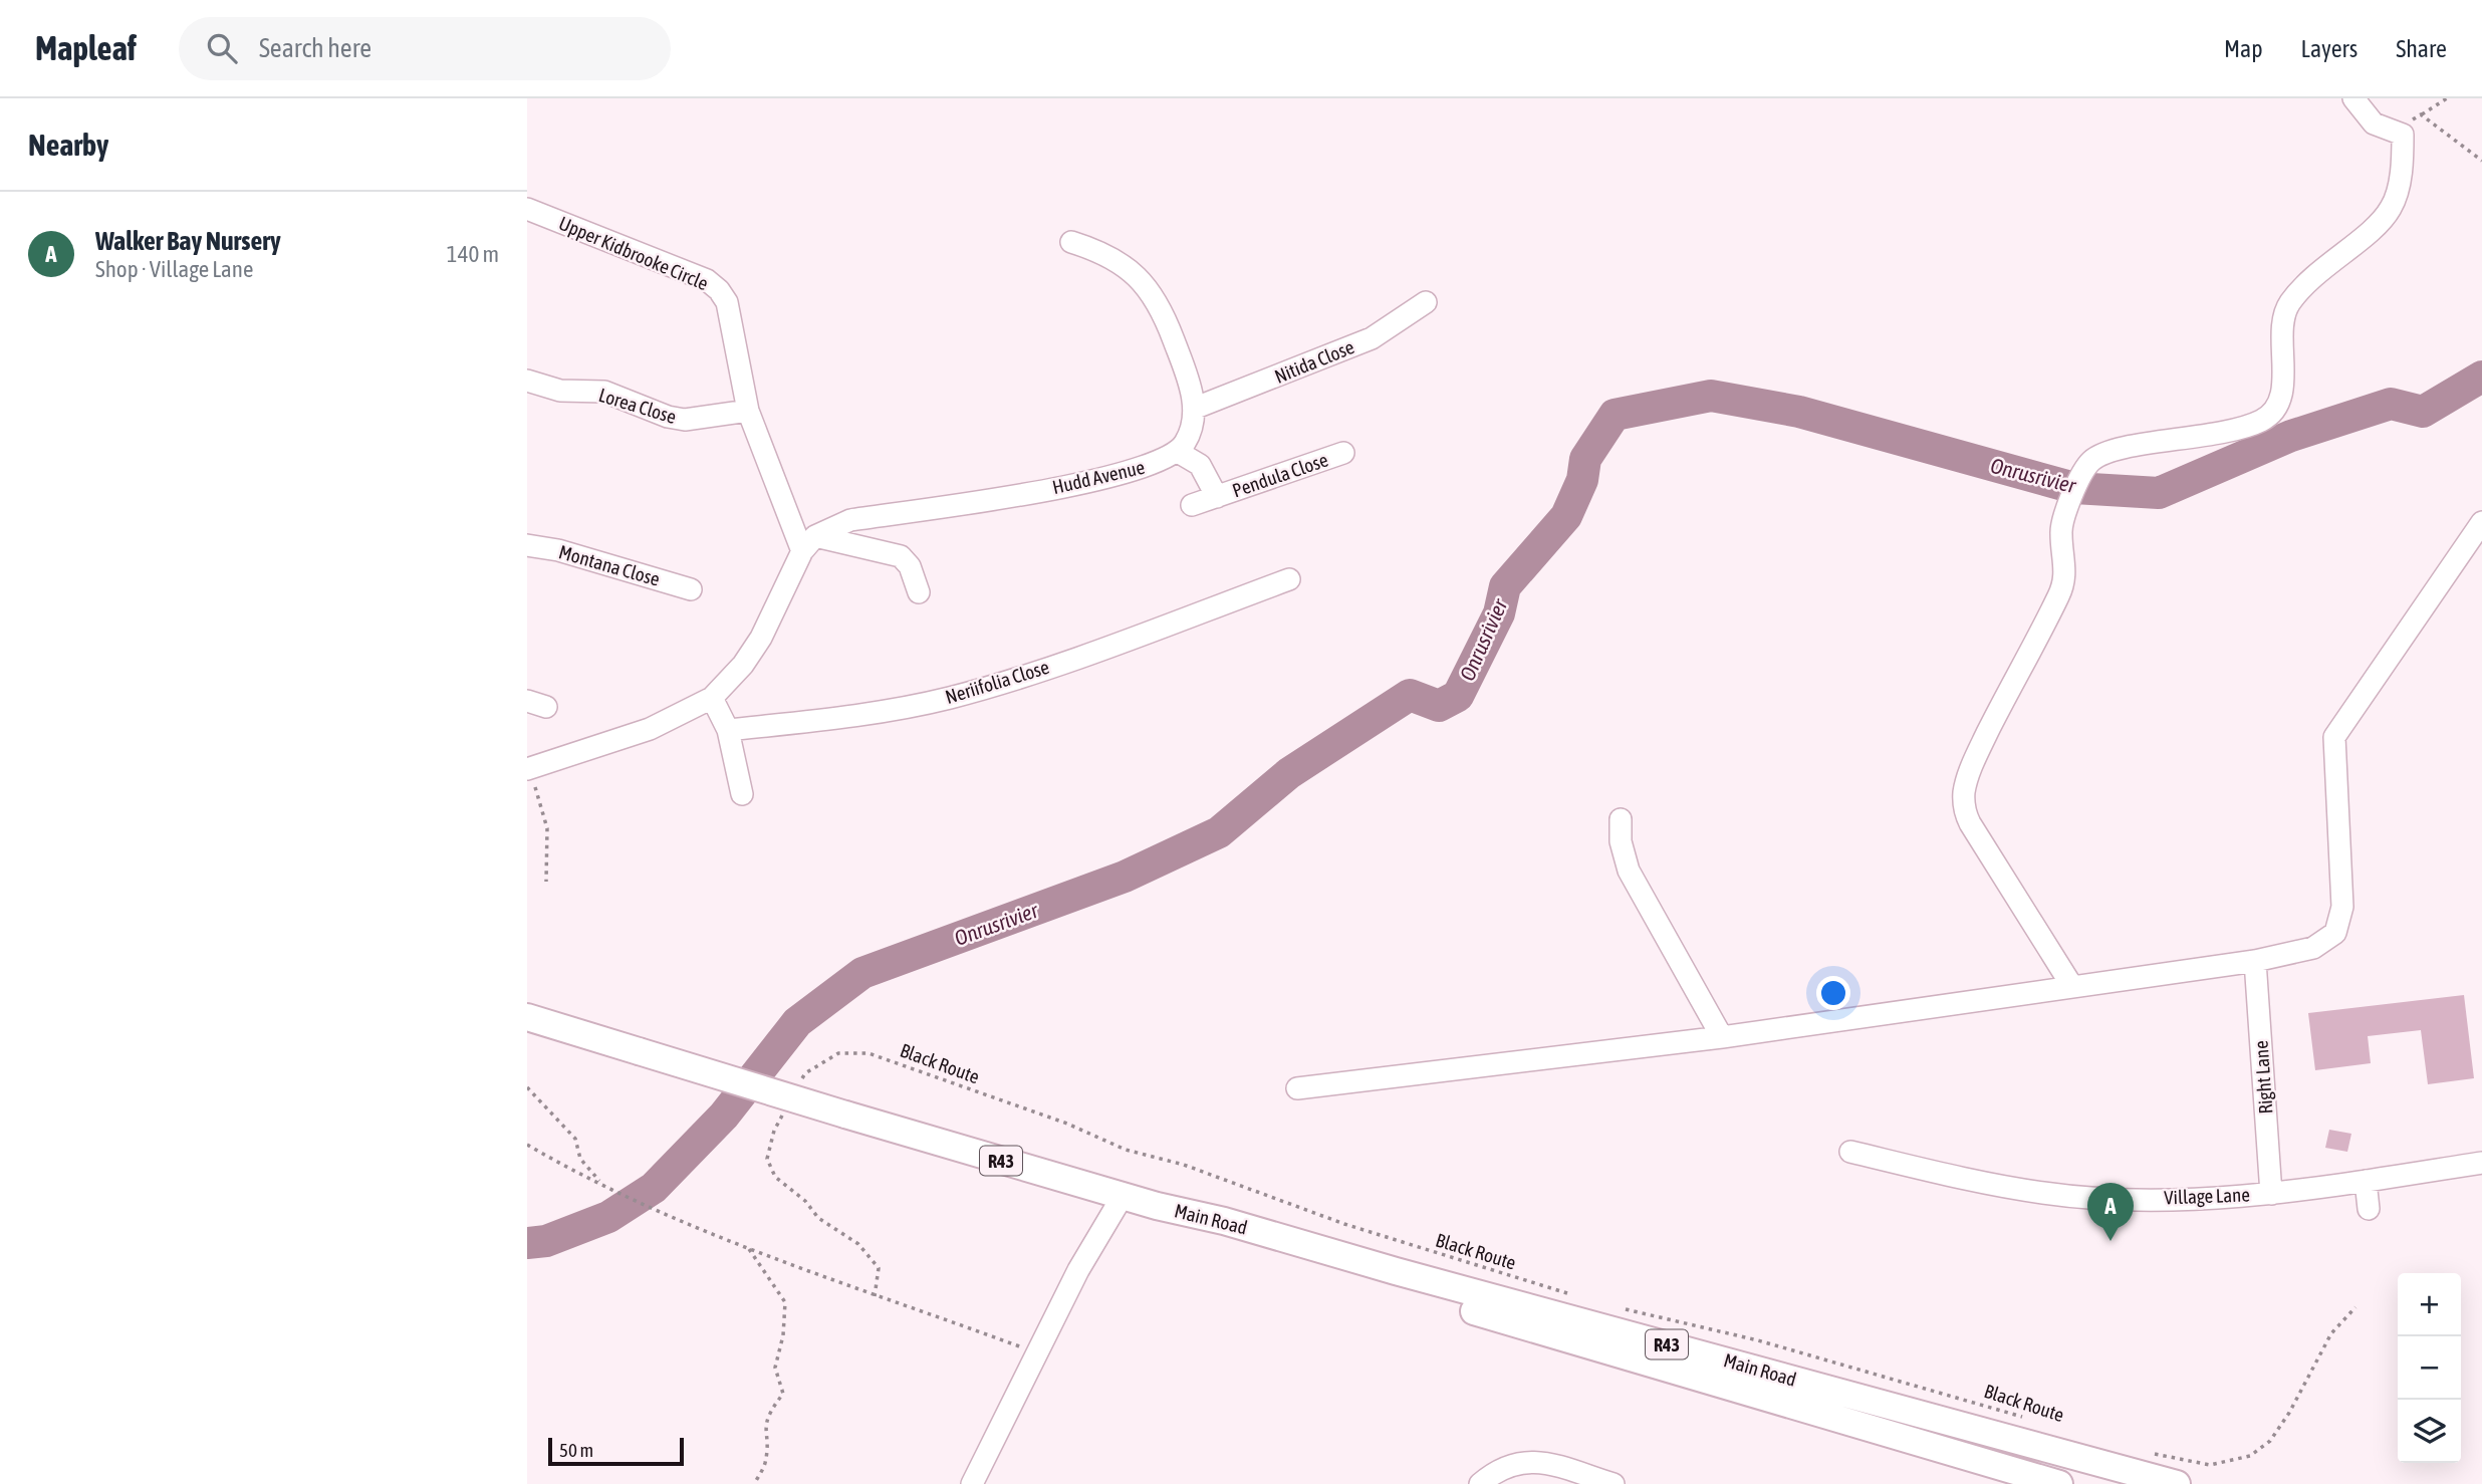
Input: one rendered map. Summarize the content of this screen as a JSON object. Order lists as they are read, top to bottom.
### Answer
{
  "streets": {
    "main road": ["R43", "Main Road"],
    "street": [
      "Upper Kidbrooke Circle",
      "Nitida Close",
      "Lorea Close",
      "Pendula Close",
      "Hudd Avenue",
      "Montana Close",
      "Neriifolia Close",
      "Right Lane",
      "Village Lane"
    ],
    "path": ["Black Route"]
  },
  "crossings": [
    ["Upper Kidbrooke Circle", "Lorea Close"],
    ["Upper Kidbrooke Circle", "Hudd Avenue"],
    ["Pendula Close", "Hudd Avenue"],
    ["Right Lane", "Village Lane"],
    ["R43", "Main Road"]
  ],
  "water": ["Onrusrivier"],
  "scale_bar": "50 m",
  "page": {
    "header": "Mapleaf",
    "search": "Search here",
    "nav": ["Map", "Layers", "Share"],
    "heading": "Nearby",
    "list": [
      {
        "mark": "A",
        "name": "Walker Bay Nursery",
        "note": "Shop · Village Lane",
        "value": "140 m"
      }
    ],
    "pins": "A",
    "map_buttons": ["+", "−"],
    "scale": "50 m"
  }
}
